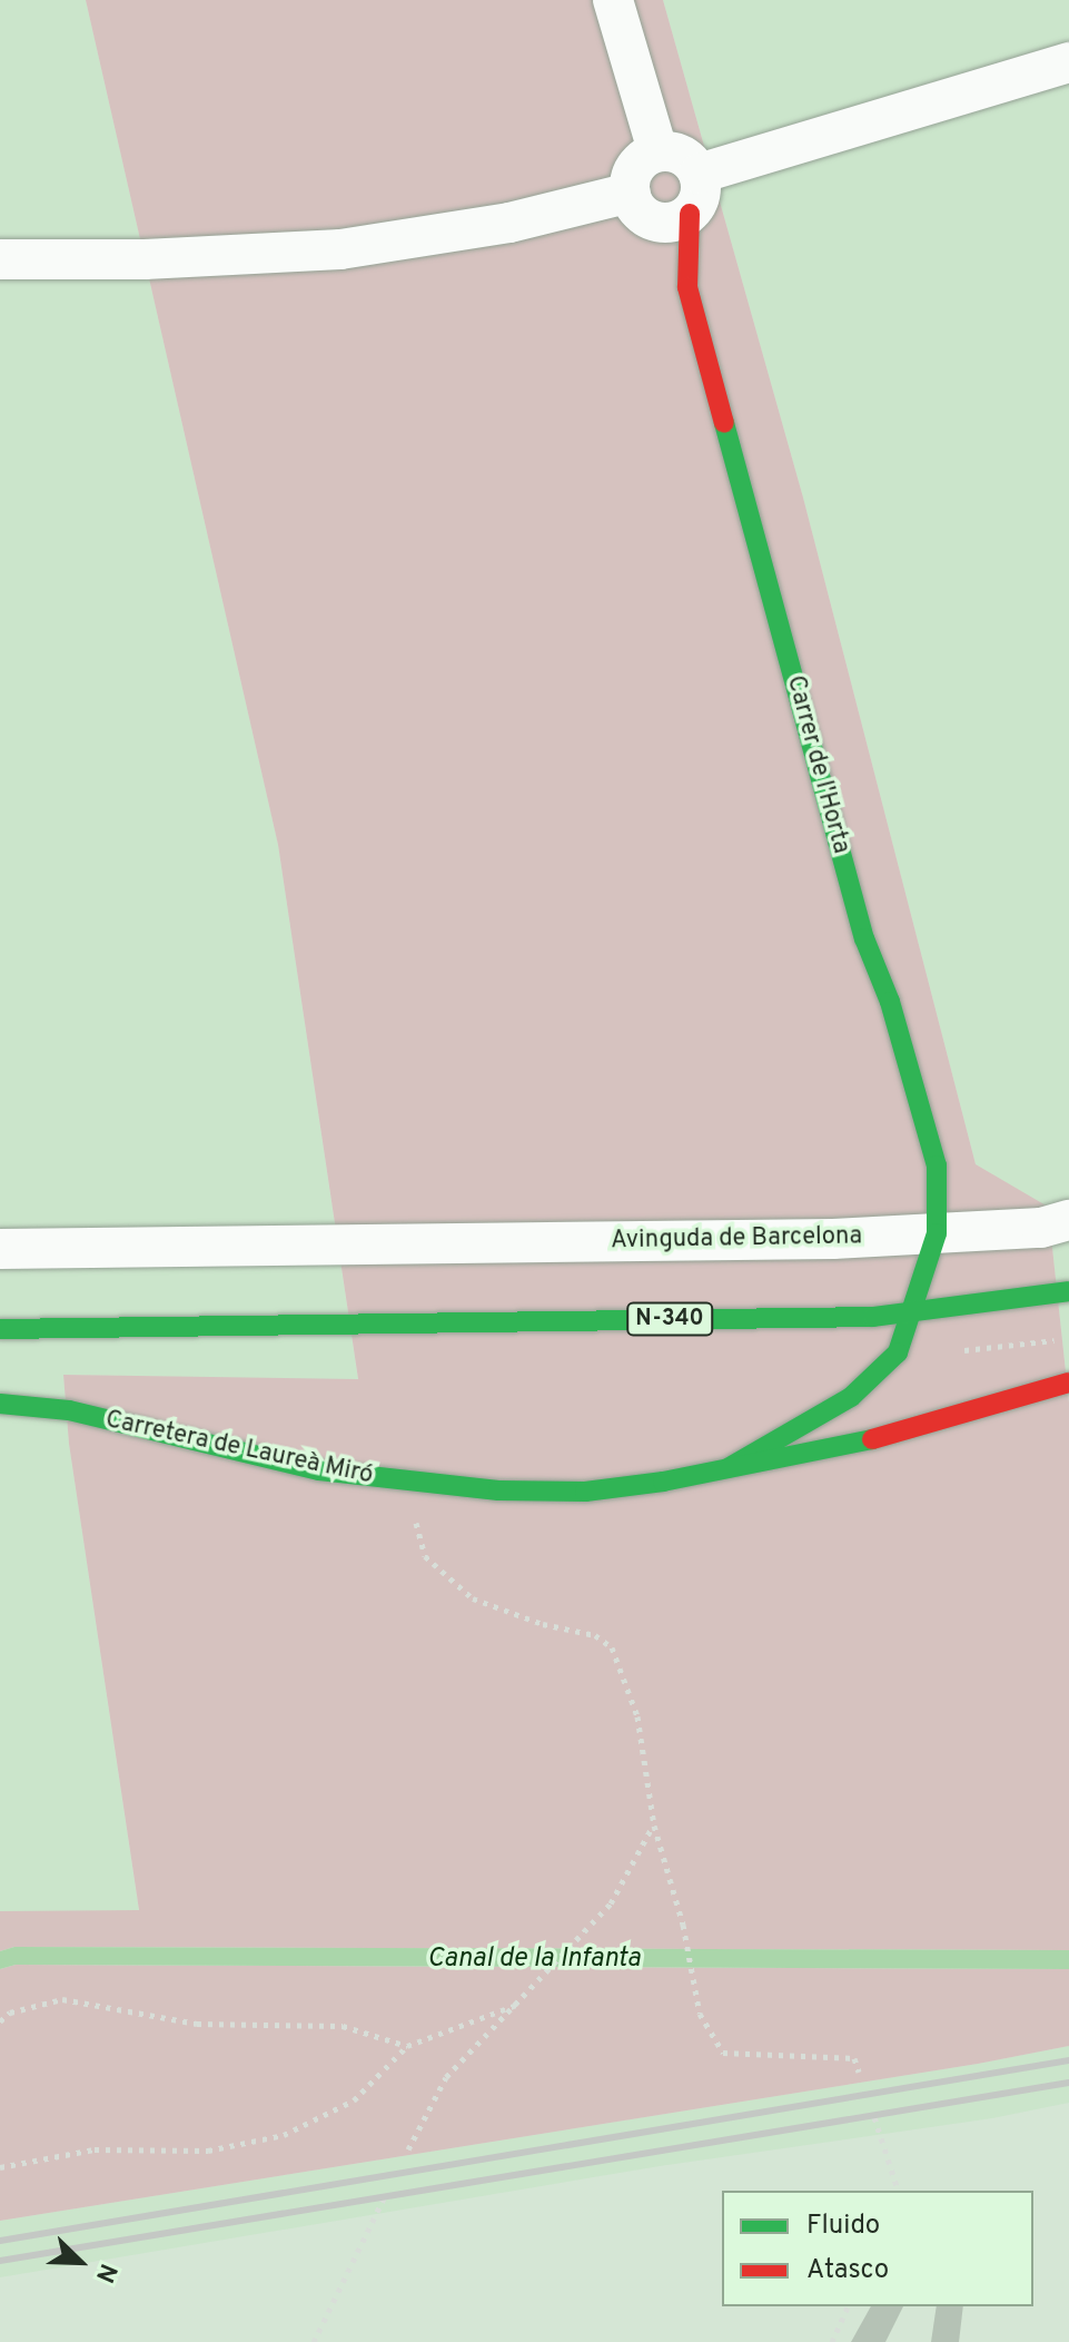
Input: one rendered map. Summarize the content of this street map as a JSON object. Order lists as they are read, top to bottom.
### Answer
{
  "streets": {
    "street": [
      "Carrer de l'Horta",
      "Avinguda de Barcelona",
      "N-340",
      "Carretera de Laureà Miró"
    ]
  },
  "crossings": [
    ["Carrer de l'Horta", "Avinguda de Barcelona"],
    ["Carrer de l'Horta", "N-340"]
  ],
  "water": ["Canal de la Infanta"],
  "legend": ["Fluido", "Atasco"],
  "north": "bottom right"
}
